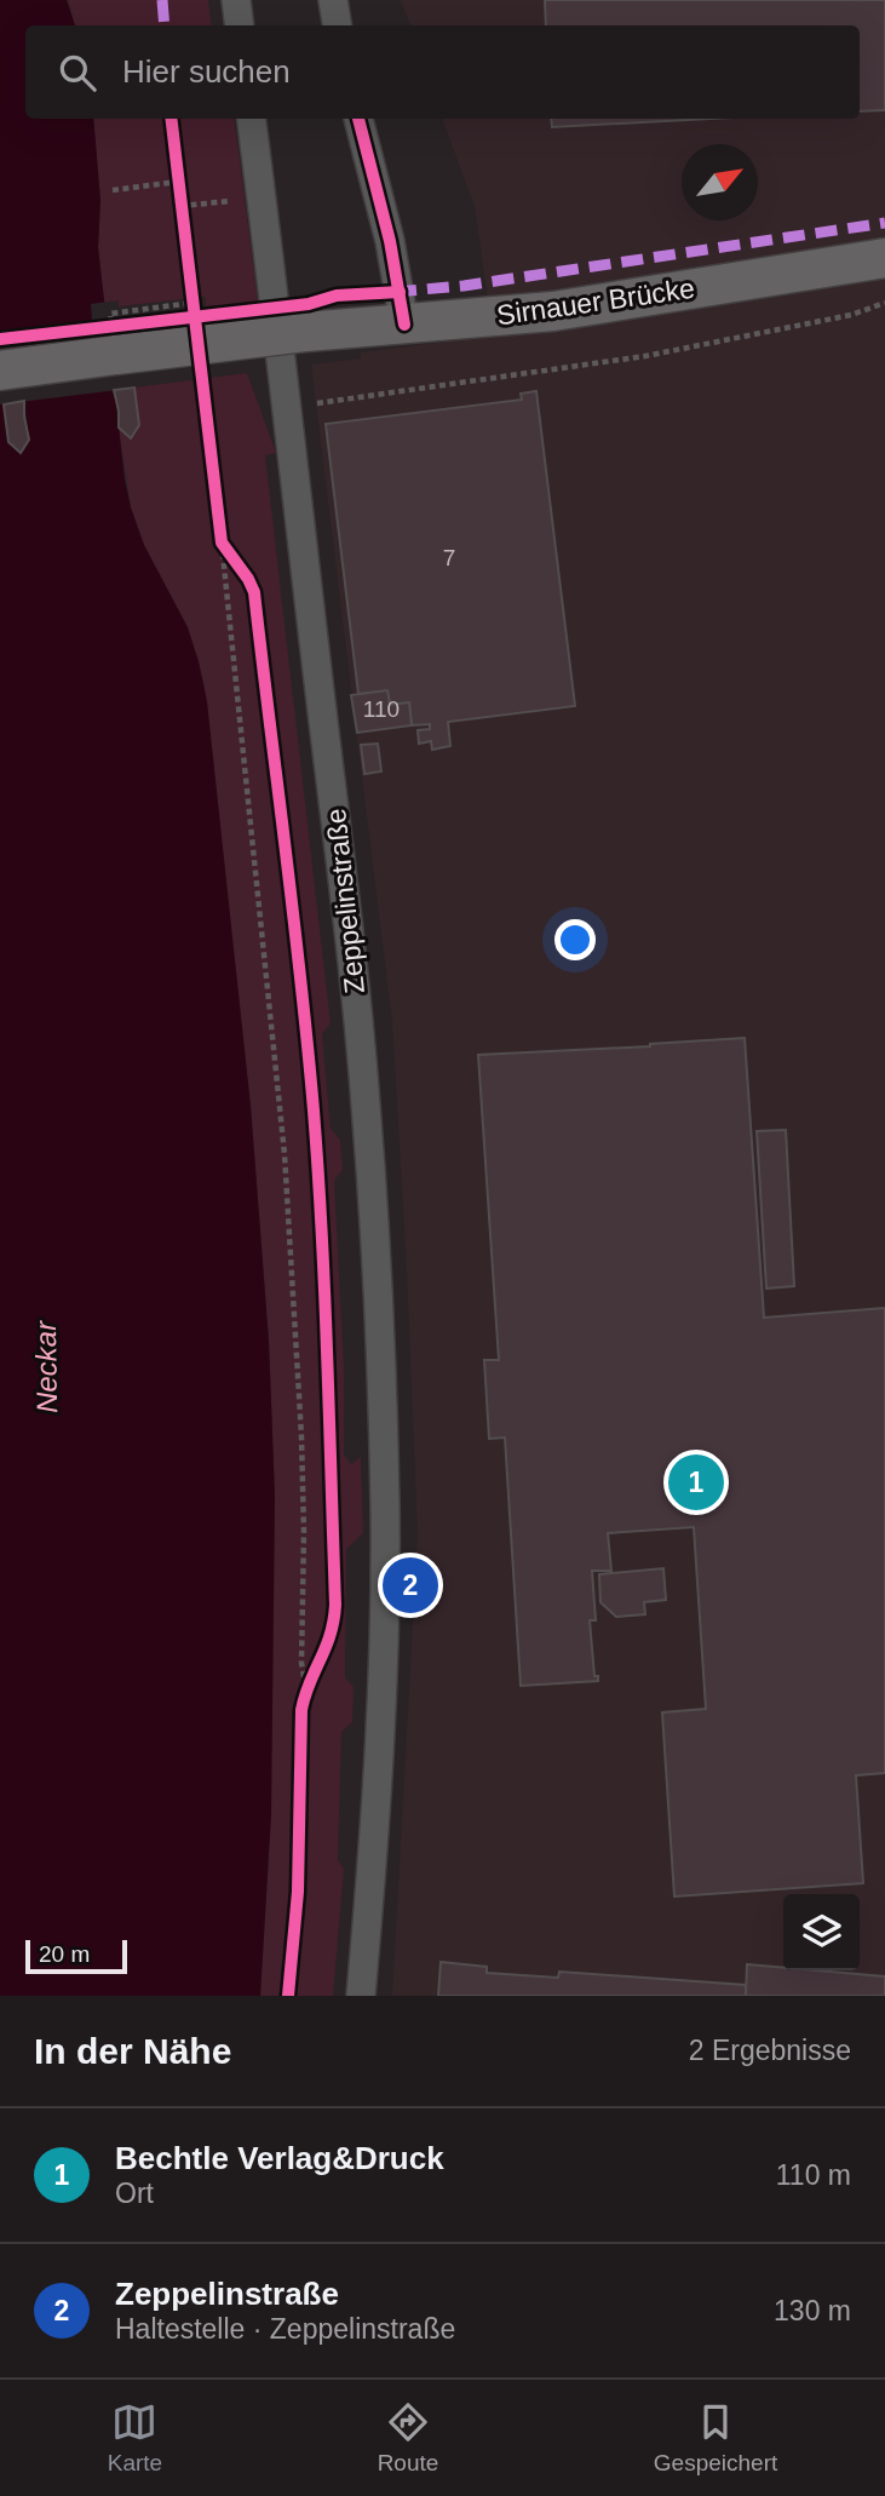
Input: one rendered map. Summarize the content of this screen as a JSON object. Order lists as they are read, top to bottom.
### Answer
{
  "streets": {
    "main road": ["Sirnauer Brücke"],
    "street": ["Zeppelinstraße"]
  },
  "water": ["Neckar"],
  "house_numbers": ["7", "110"],
  "scale_bar": "20 m",
  "north": "top right",
  "page": {
    "search": "Hier suchen",
    "pins": ["1", "2"],
    "scale": "20 m",
    "heading": ["In der Nähe", "2 Ergebnisse"],
    "list": [
      {
        "mark": "1",
        "name": "Bechtle Verlag&Druck",
        "note": "Ort",
        "value": "110 m"
      },
      {
        "mark": "2",
        "name": "Zeppelinstraße",
        "note": "Haltestelle · Zeppelinstraße",
        "value": "130 m"
      }
    ],
    "nav": ["Karte", "Route", "Gespeichert"]
  }
}
